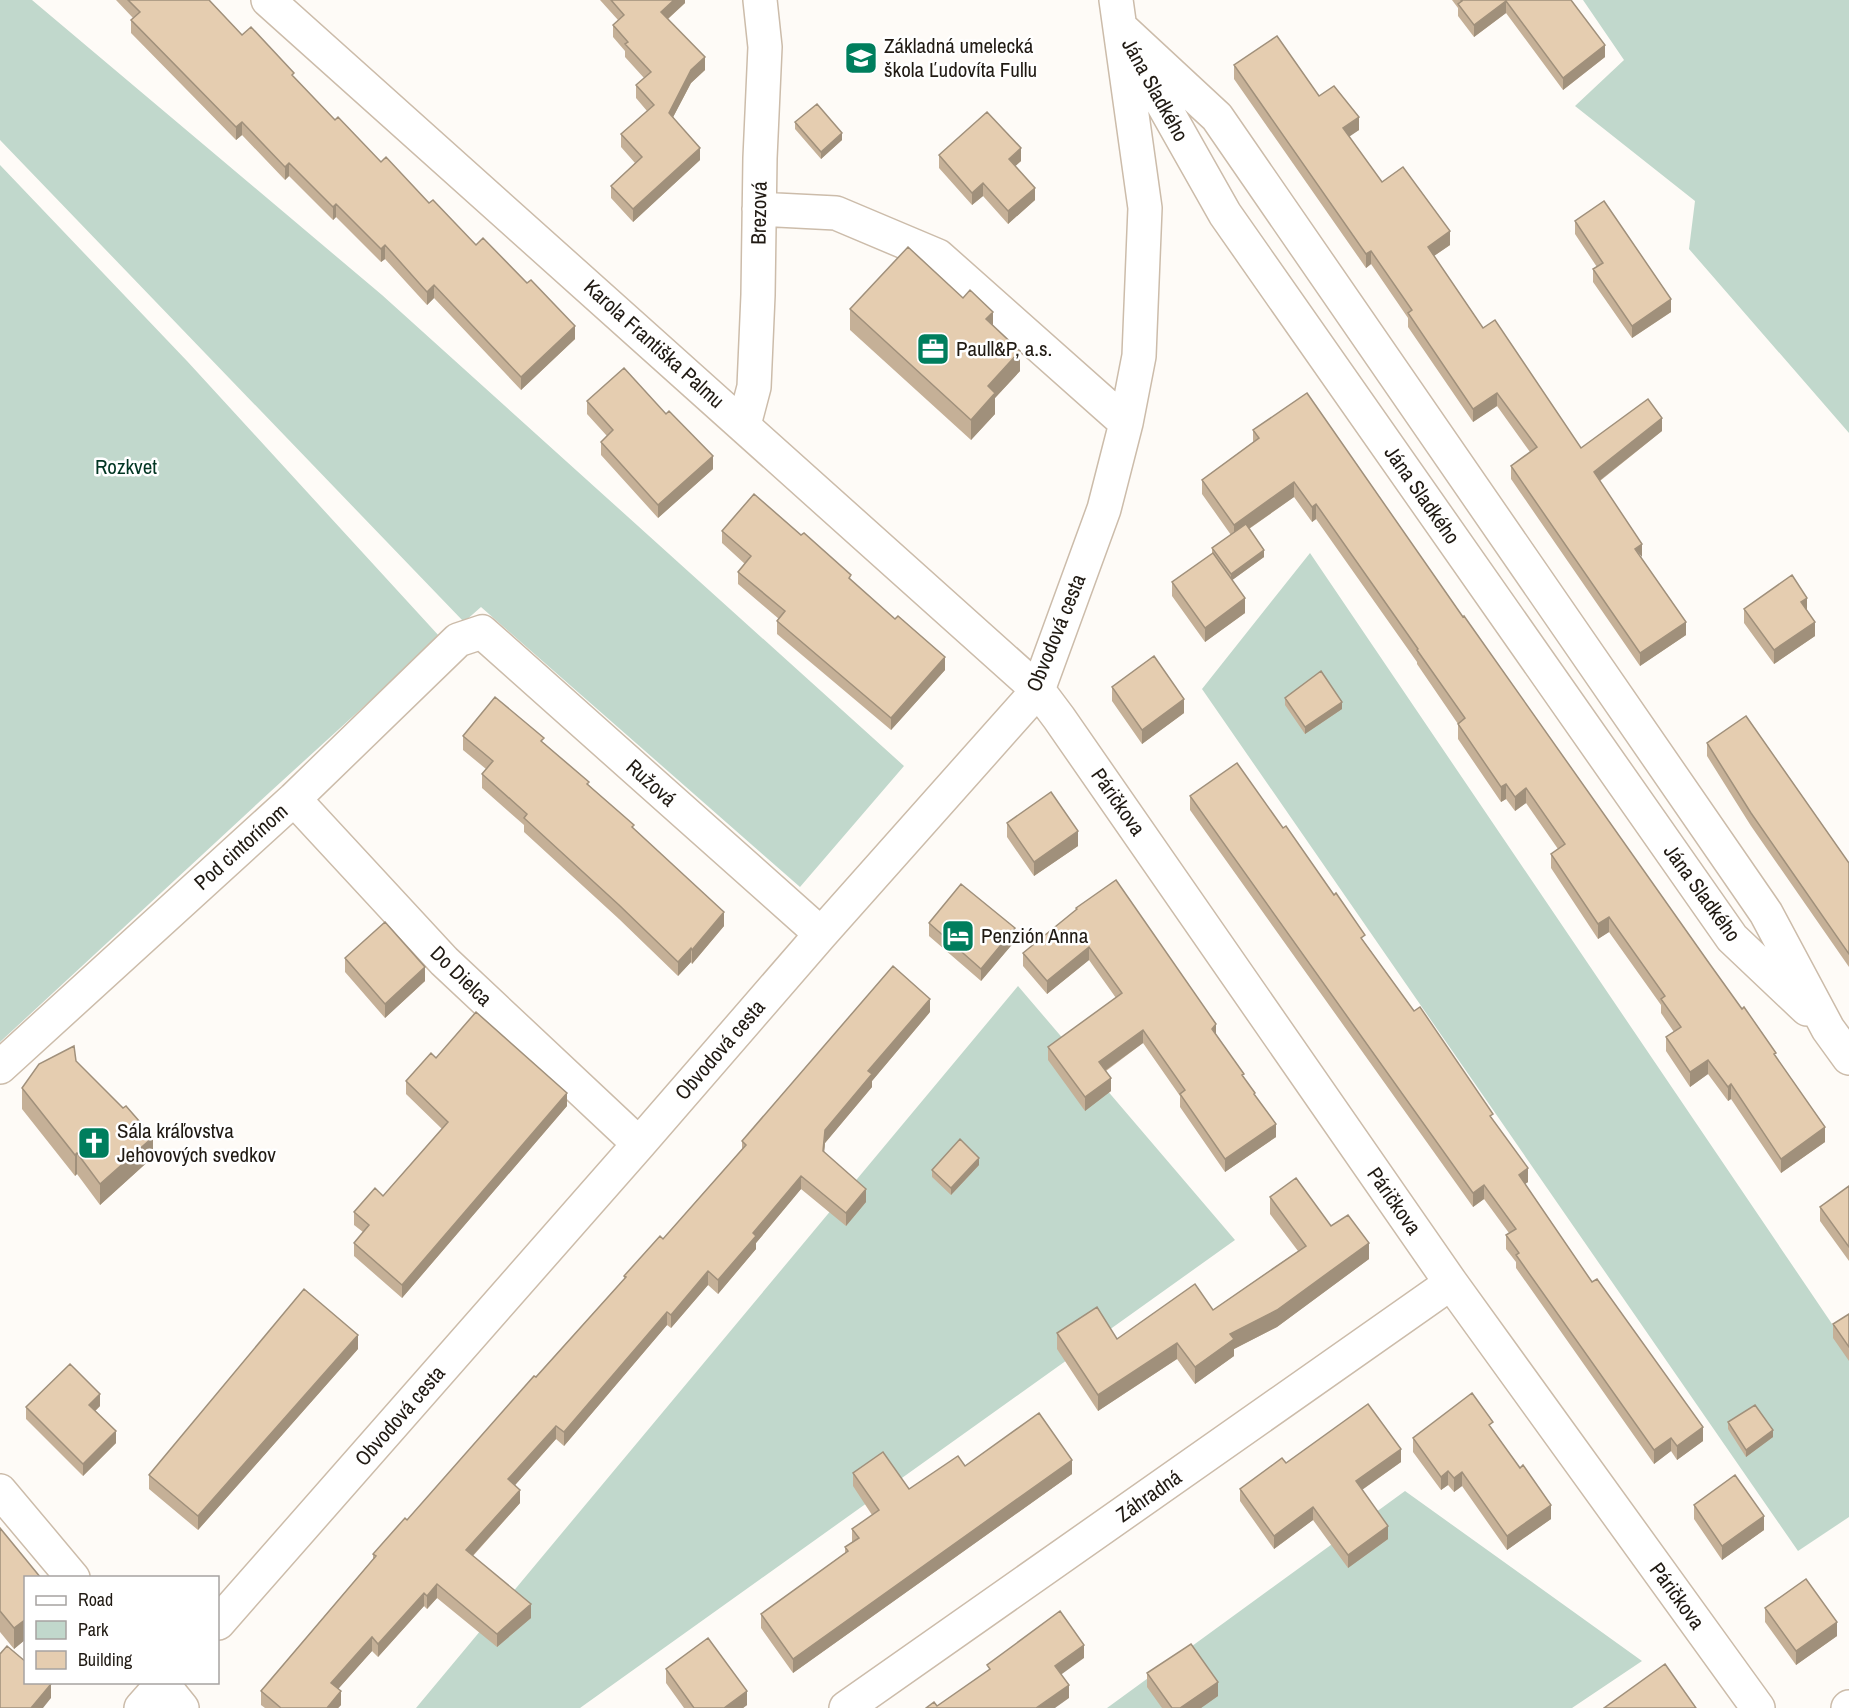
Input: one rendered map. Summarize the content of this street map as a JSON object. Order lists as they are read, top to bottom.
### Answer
{
  "streets": {
    "street": [
      "Jána Sladkého",
      "Brezová",
      "Karola Františka Palmu",
      "Obvodová cesta",
      "Ružová",
      "Páričkova",
      "Pod cintorínom",
      "Do Dielca",
      "Záhradná"
    ]
  },
  "crossings": [
    ["Jána Sladkého", "Obvodová cesta"],
    ["Brezová", "Karola Františka Palmu"],
    ["Karola Františka Palmu", "Obvodová cesta"],
    ["Karola Františka Palmu", "Páričkova"],
    ["Obvodová cesta", "Ružová"],
    ["Obvodová cesta", "Páričkova"],
    ["Obvodová cesta", "Do Dielca"],
    ["Ružová", "Pod cintorínom"],
    ["Páričkova", "Záhradná"],
    ["Pod cintorínom", "Do Dielca"]
  ],
  "parks": ["Rozkvet"],
  "places": {
    "school or university": ["Základná umelecká škola Ľudovíta Fullu"],
    "office": ["Paull&P, a.s."],
    "hotel": ["Penzión Anna"],
    "church": ["Sála kráľovstva Jehovových svedkov"]
  },
  "legend": ["Road", "Park", "Building"]
}
